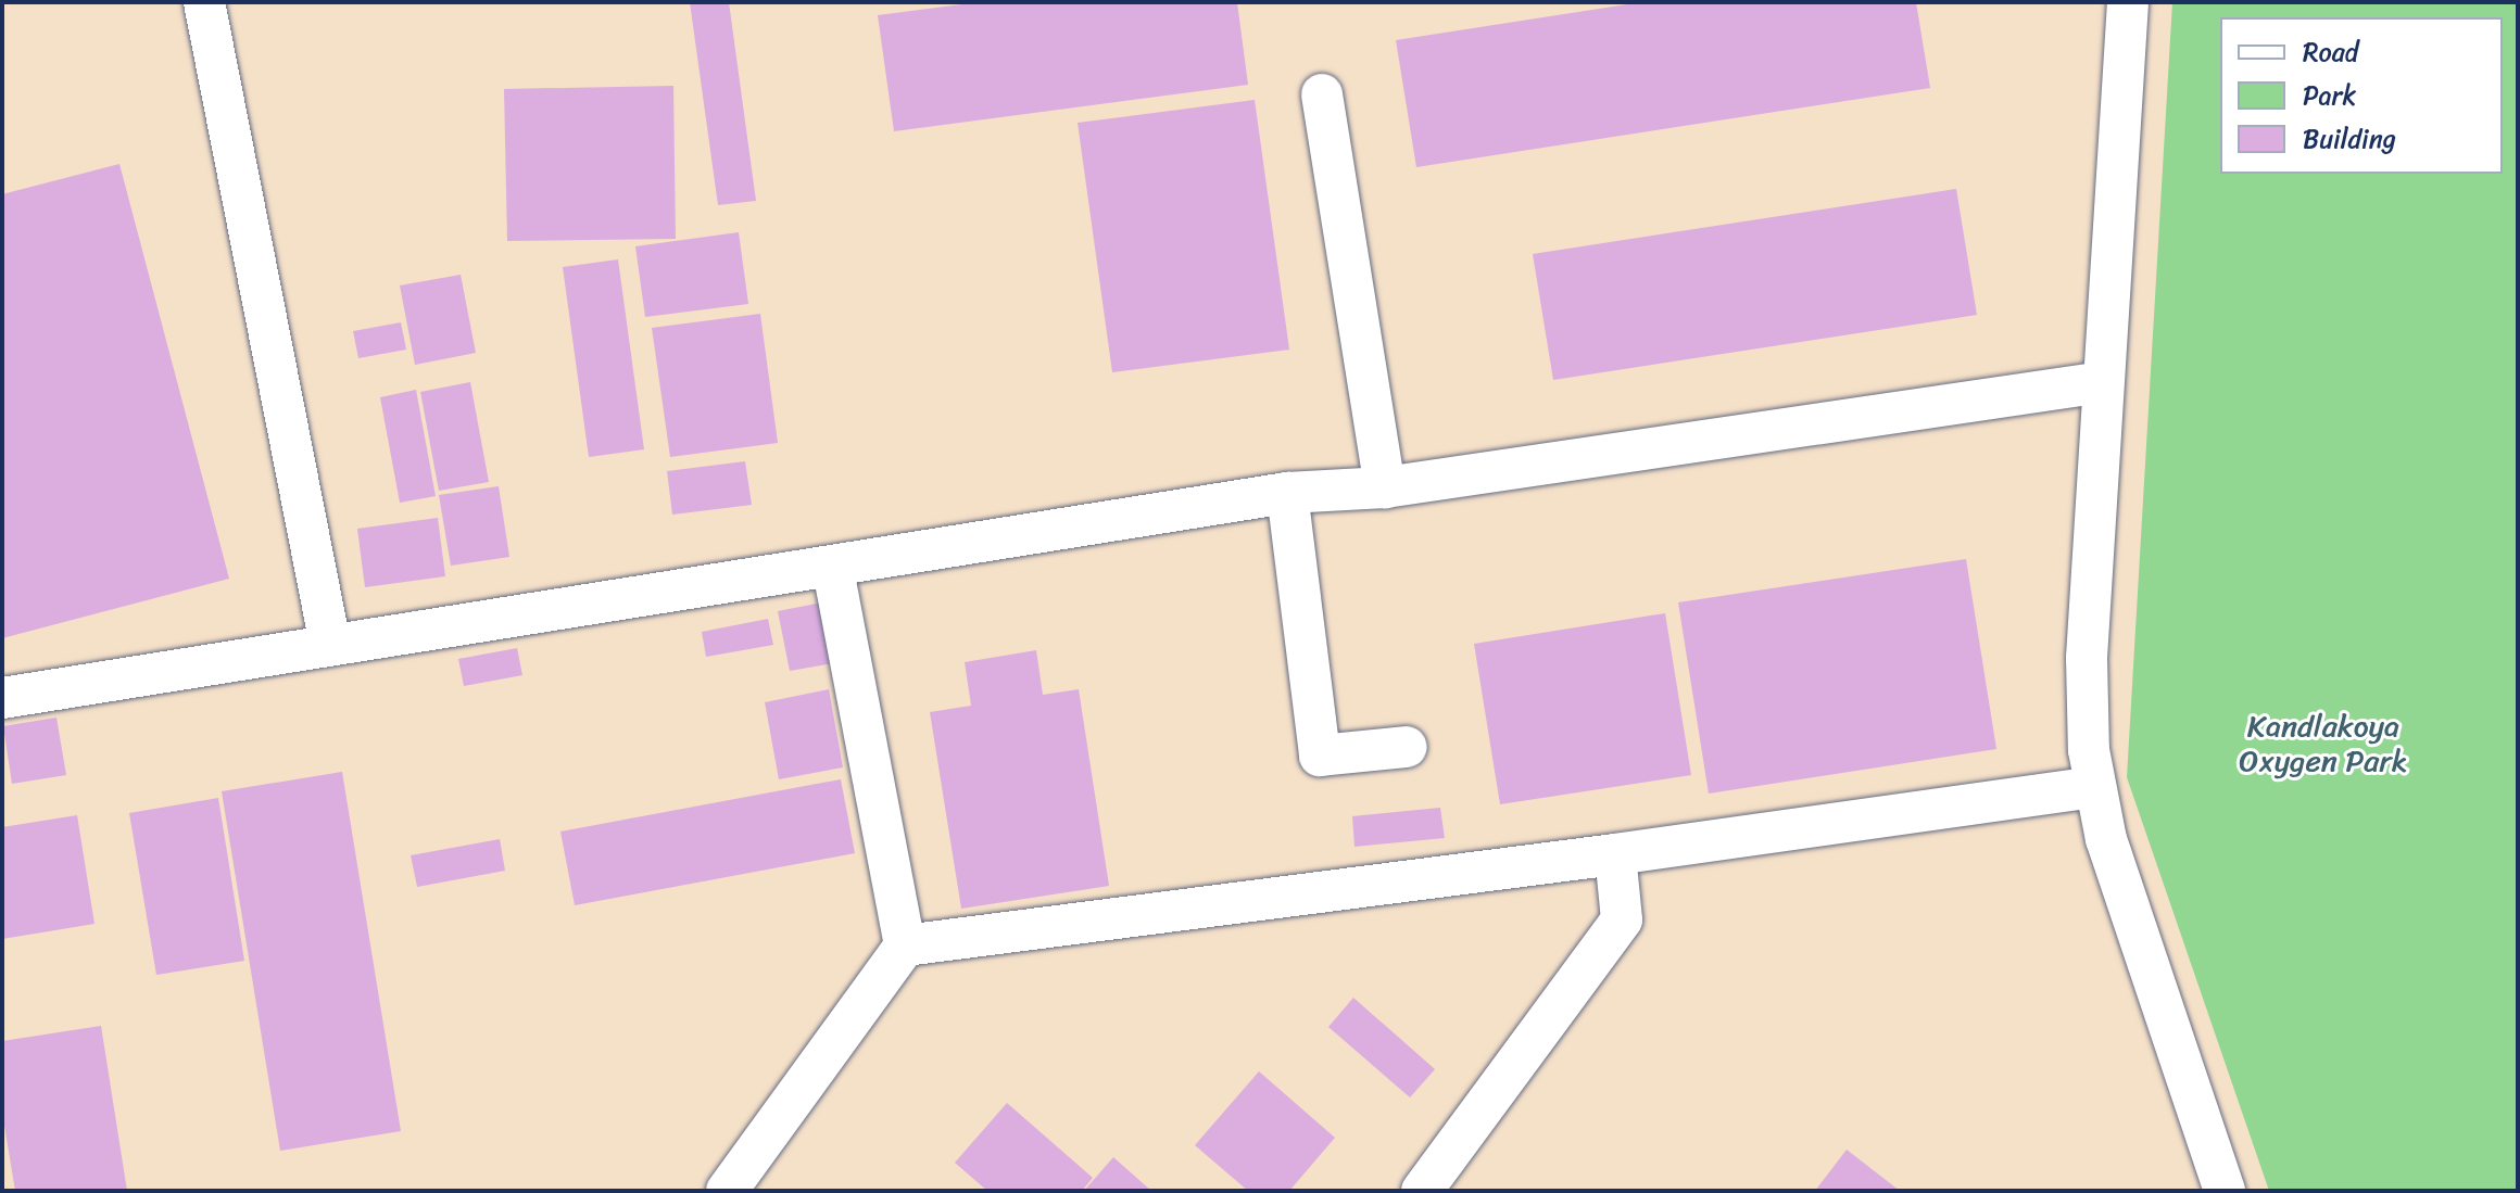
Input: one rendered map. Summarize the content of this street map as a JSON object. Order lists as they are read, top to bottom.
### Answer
{
  "parks": ["Kandlakoya Oxygen Park"],
  "legend": ["Road", "Park", "Building"]
}
